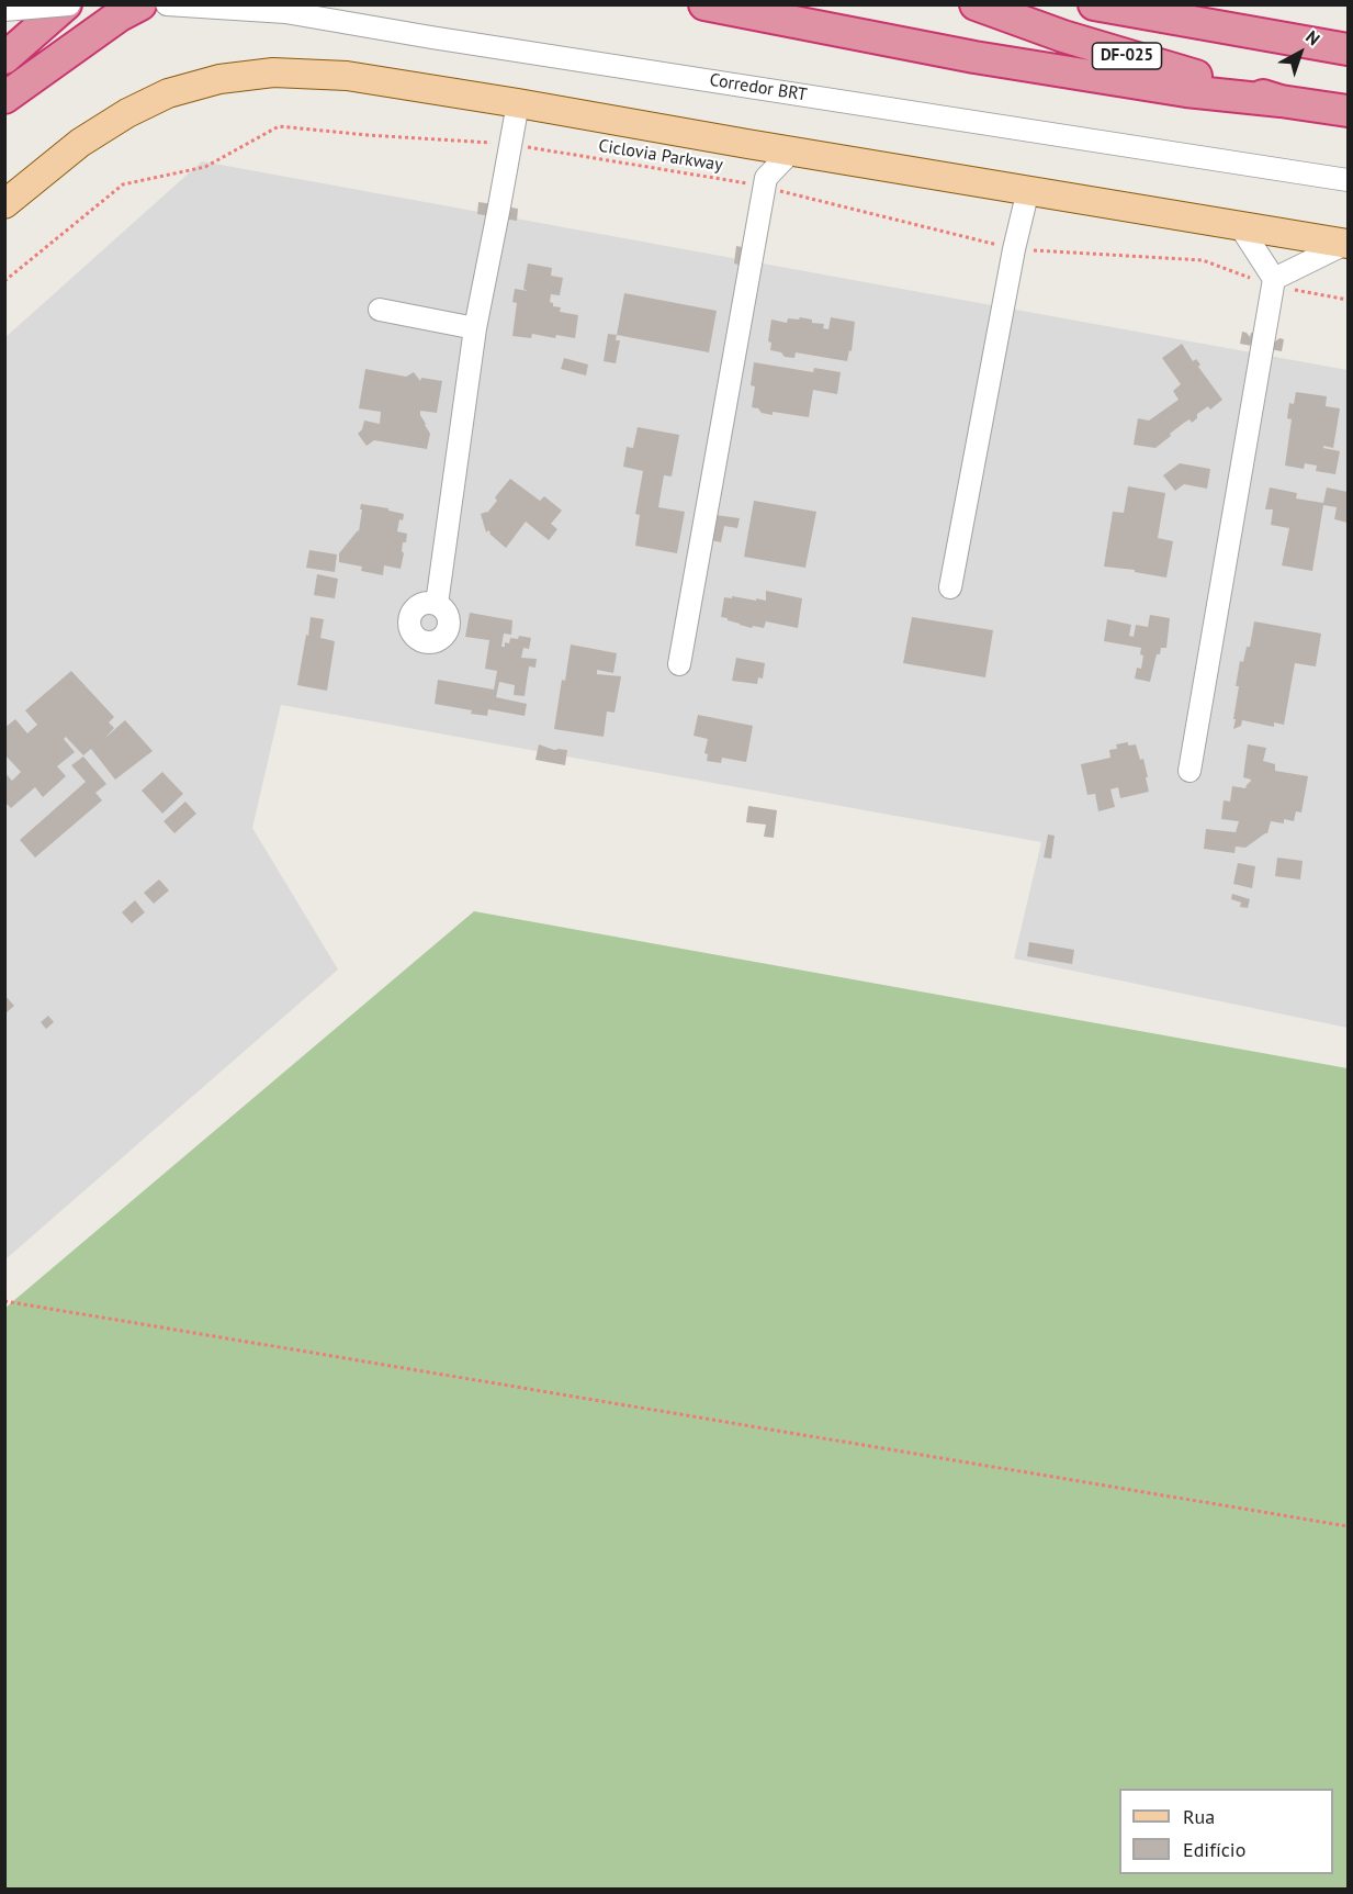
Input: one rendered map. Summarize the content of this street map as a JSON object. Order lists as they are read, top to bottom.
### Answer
{
  "streets": {
    "highway": ["DF-025"],
    "street": ["Corredor BRT"],
    "path": ["Ciclovia Parkway"]
  },
  "legend": ["Rua", "Edifício"],
  "north": "top right"
}
